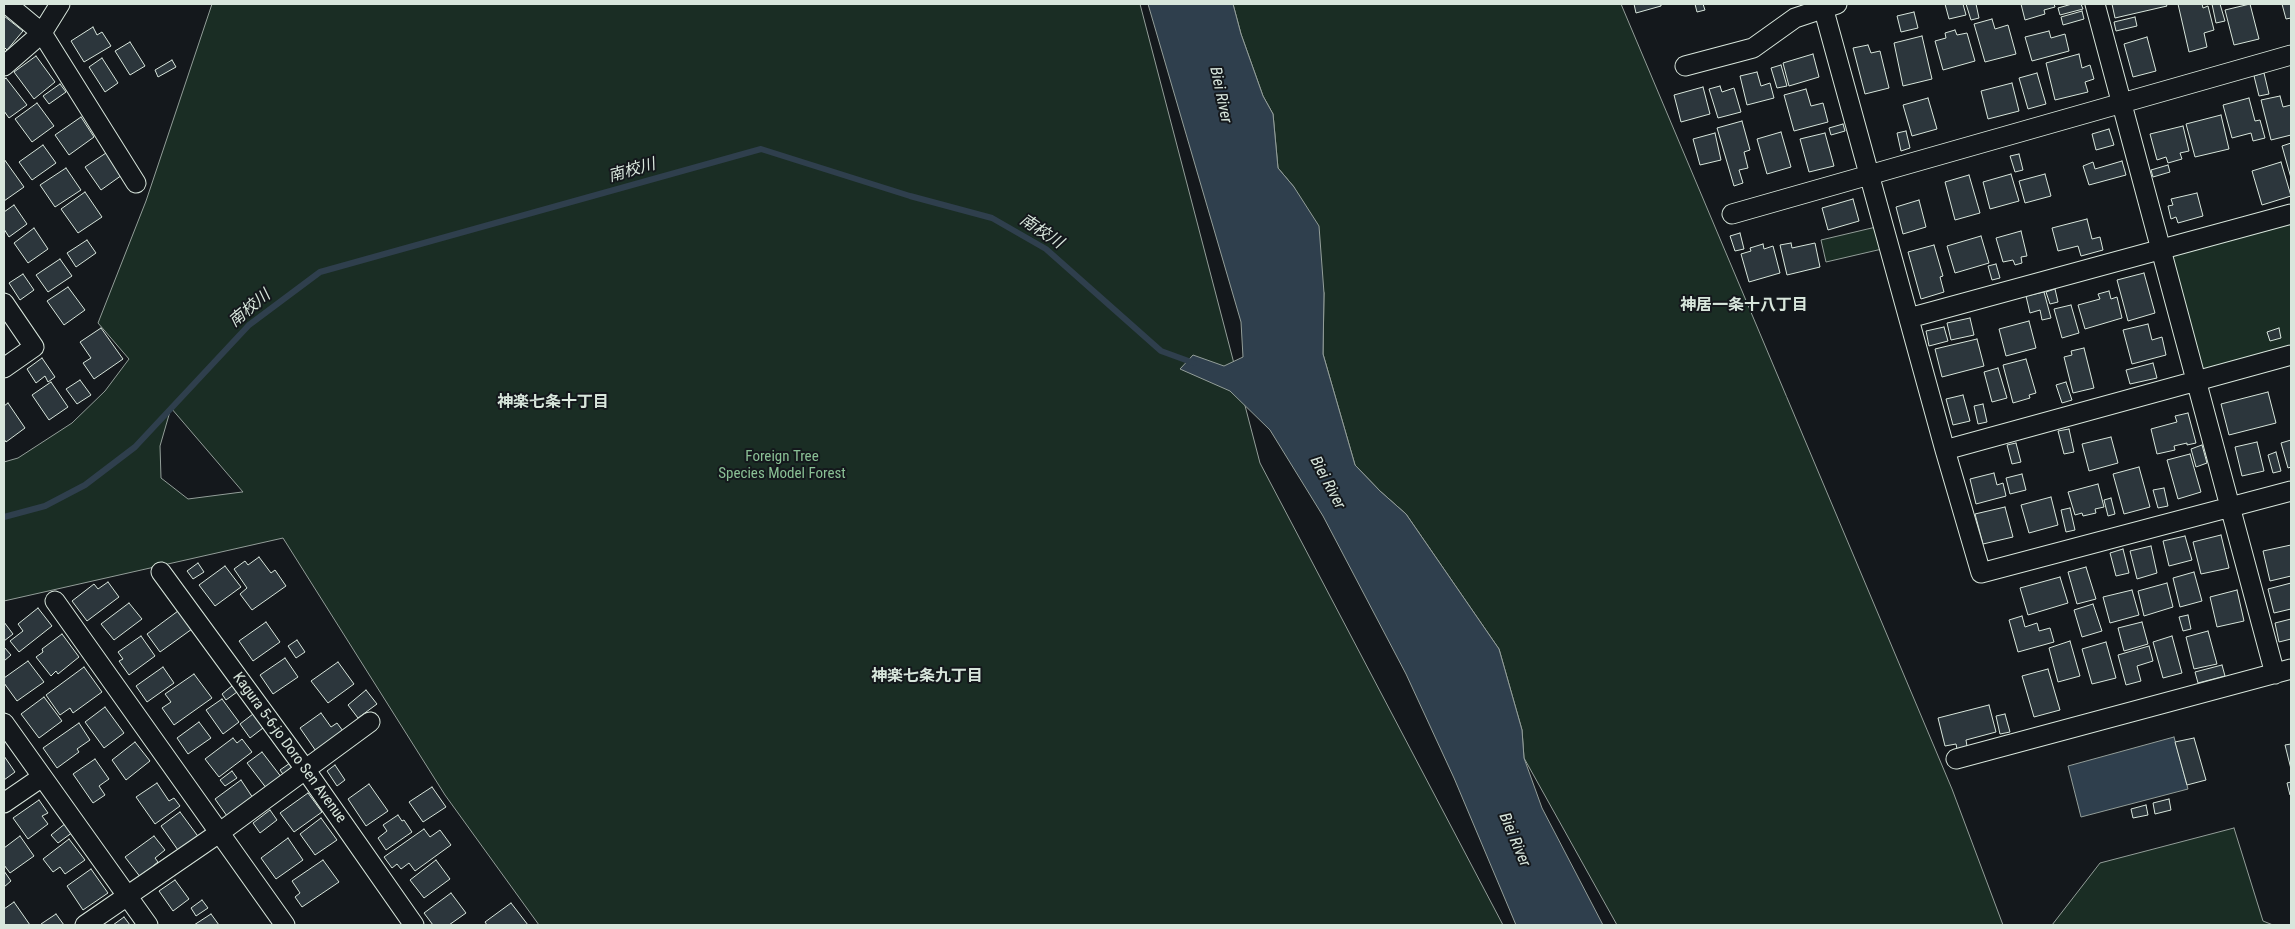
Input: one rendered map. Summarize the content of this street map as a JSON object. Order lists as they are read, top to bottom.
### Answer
{
  "streets": {
    "street": ["Kagura 5-6-jo Doro Sen Avenue"]
  },
  "districts": ["神居一条十八丁目", "神楽七条十丁目", "神楽七条九丁目"],
  "water": ["Biei River", "南校川"],
  "parks": ["Foreign Tree Species Model Forest"]
}
